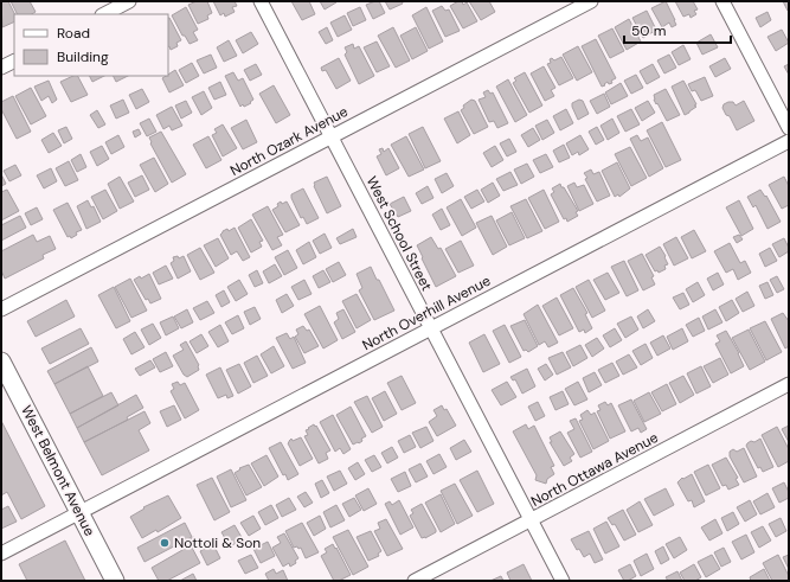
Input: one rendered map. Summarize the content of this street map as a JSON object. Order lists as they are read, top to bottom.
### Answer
{
  "streets": {
    "main road": ["West Belmont Avenue"],
    "street": [
      "North Ozark Avenue",
      "West School Street",
      "North Overhill Avenue",
      "North Ottawa Avenue"
    ]
  },
  "crossings": [
    ["North Ozark Avenue", "West School Street"],
    ["West School Street", "North Overhill Avenue"],
    ["West School Street", "North Ottawa Avenue"],
    ["North Overhill Avenue", "West Belmont Avenue"]
  ],
  "places": ["Nottoli & Son"],
  "legend": ["Road", "Building"],
  "scale_bar": "50 m"
}
